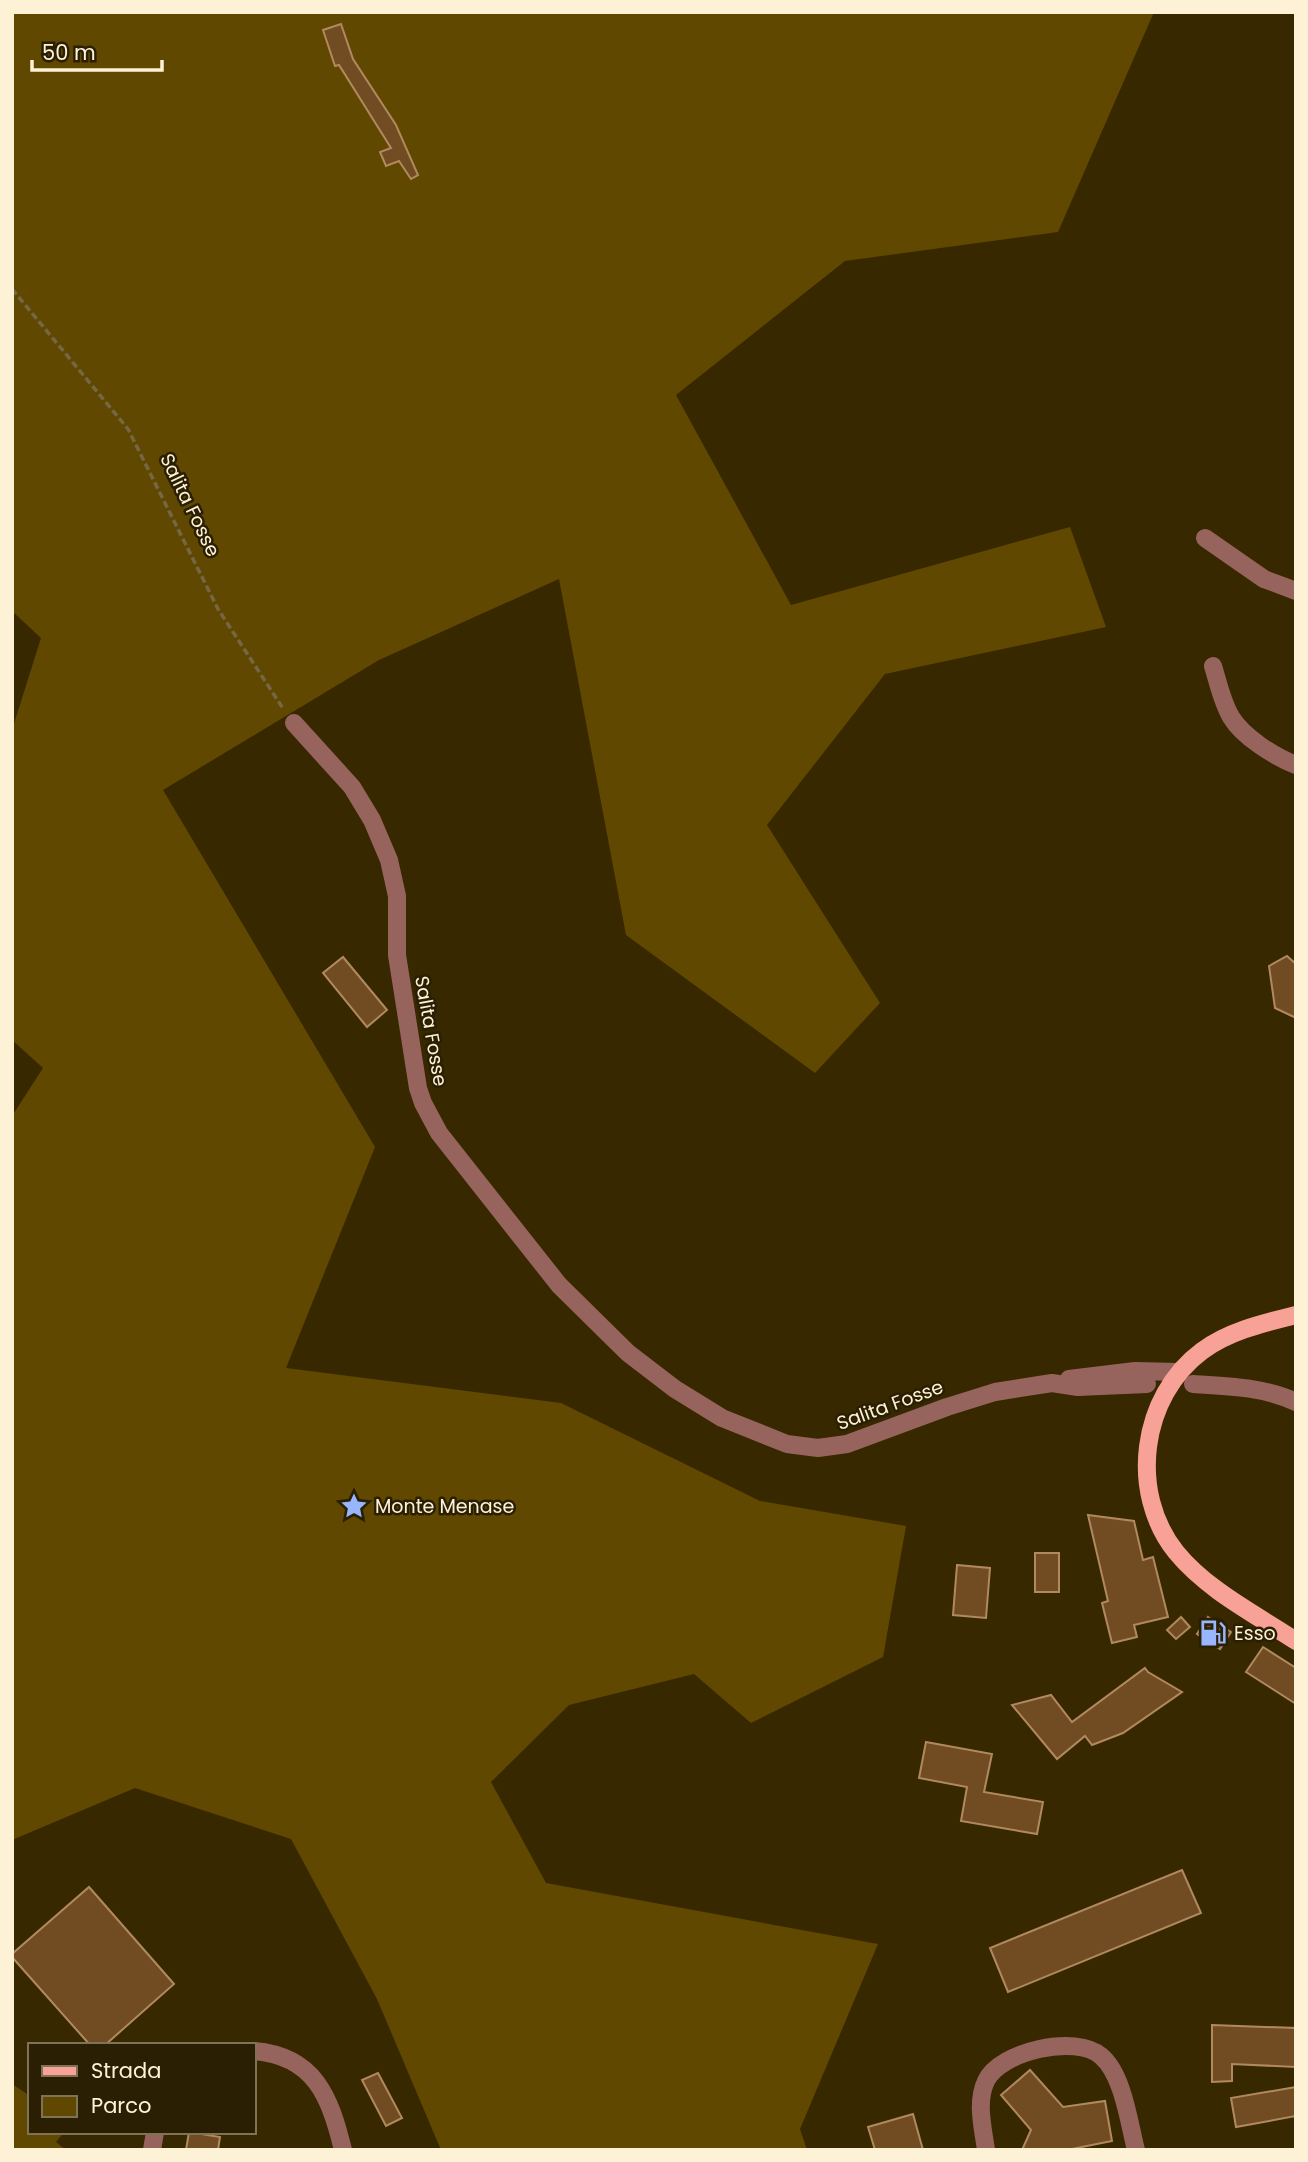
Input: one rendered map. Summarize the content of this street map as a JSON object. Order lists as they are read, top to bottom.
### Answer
{
  "streets": {
    "street": ["Salita Fosse"]
  },
  "places": {
    "place": ["Monte Menase"],
    "fuel station": ["Esso"]
  },
  "legend": ["Strada", "Parco"],
  "scale_bar": "50 m"
}
